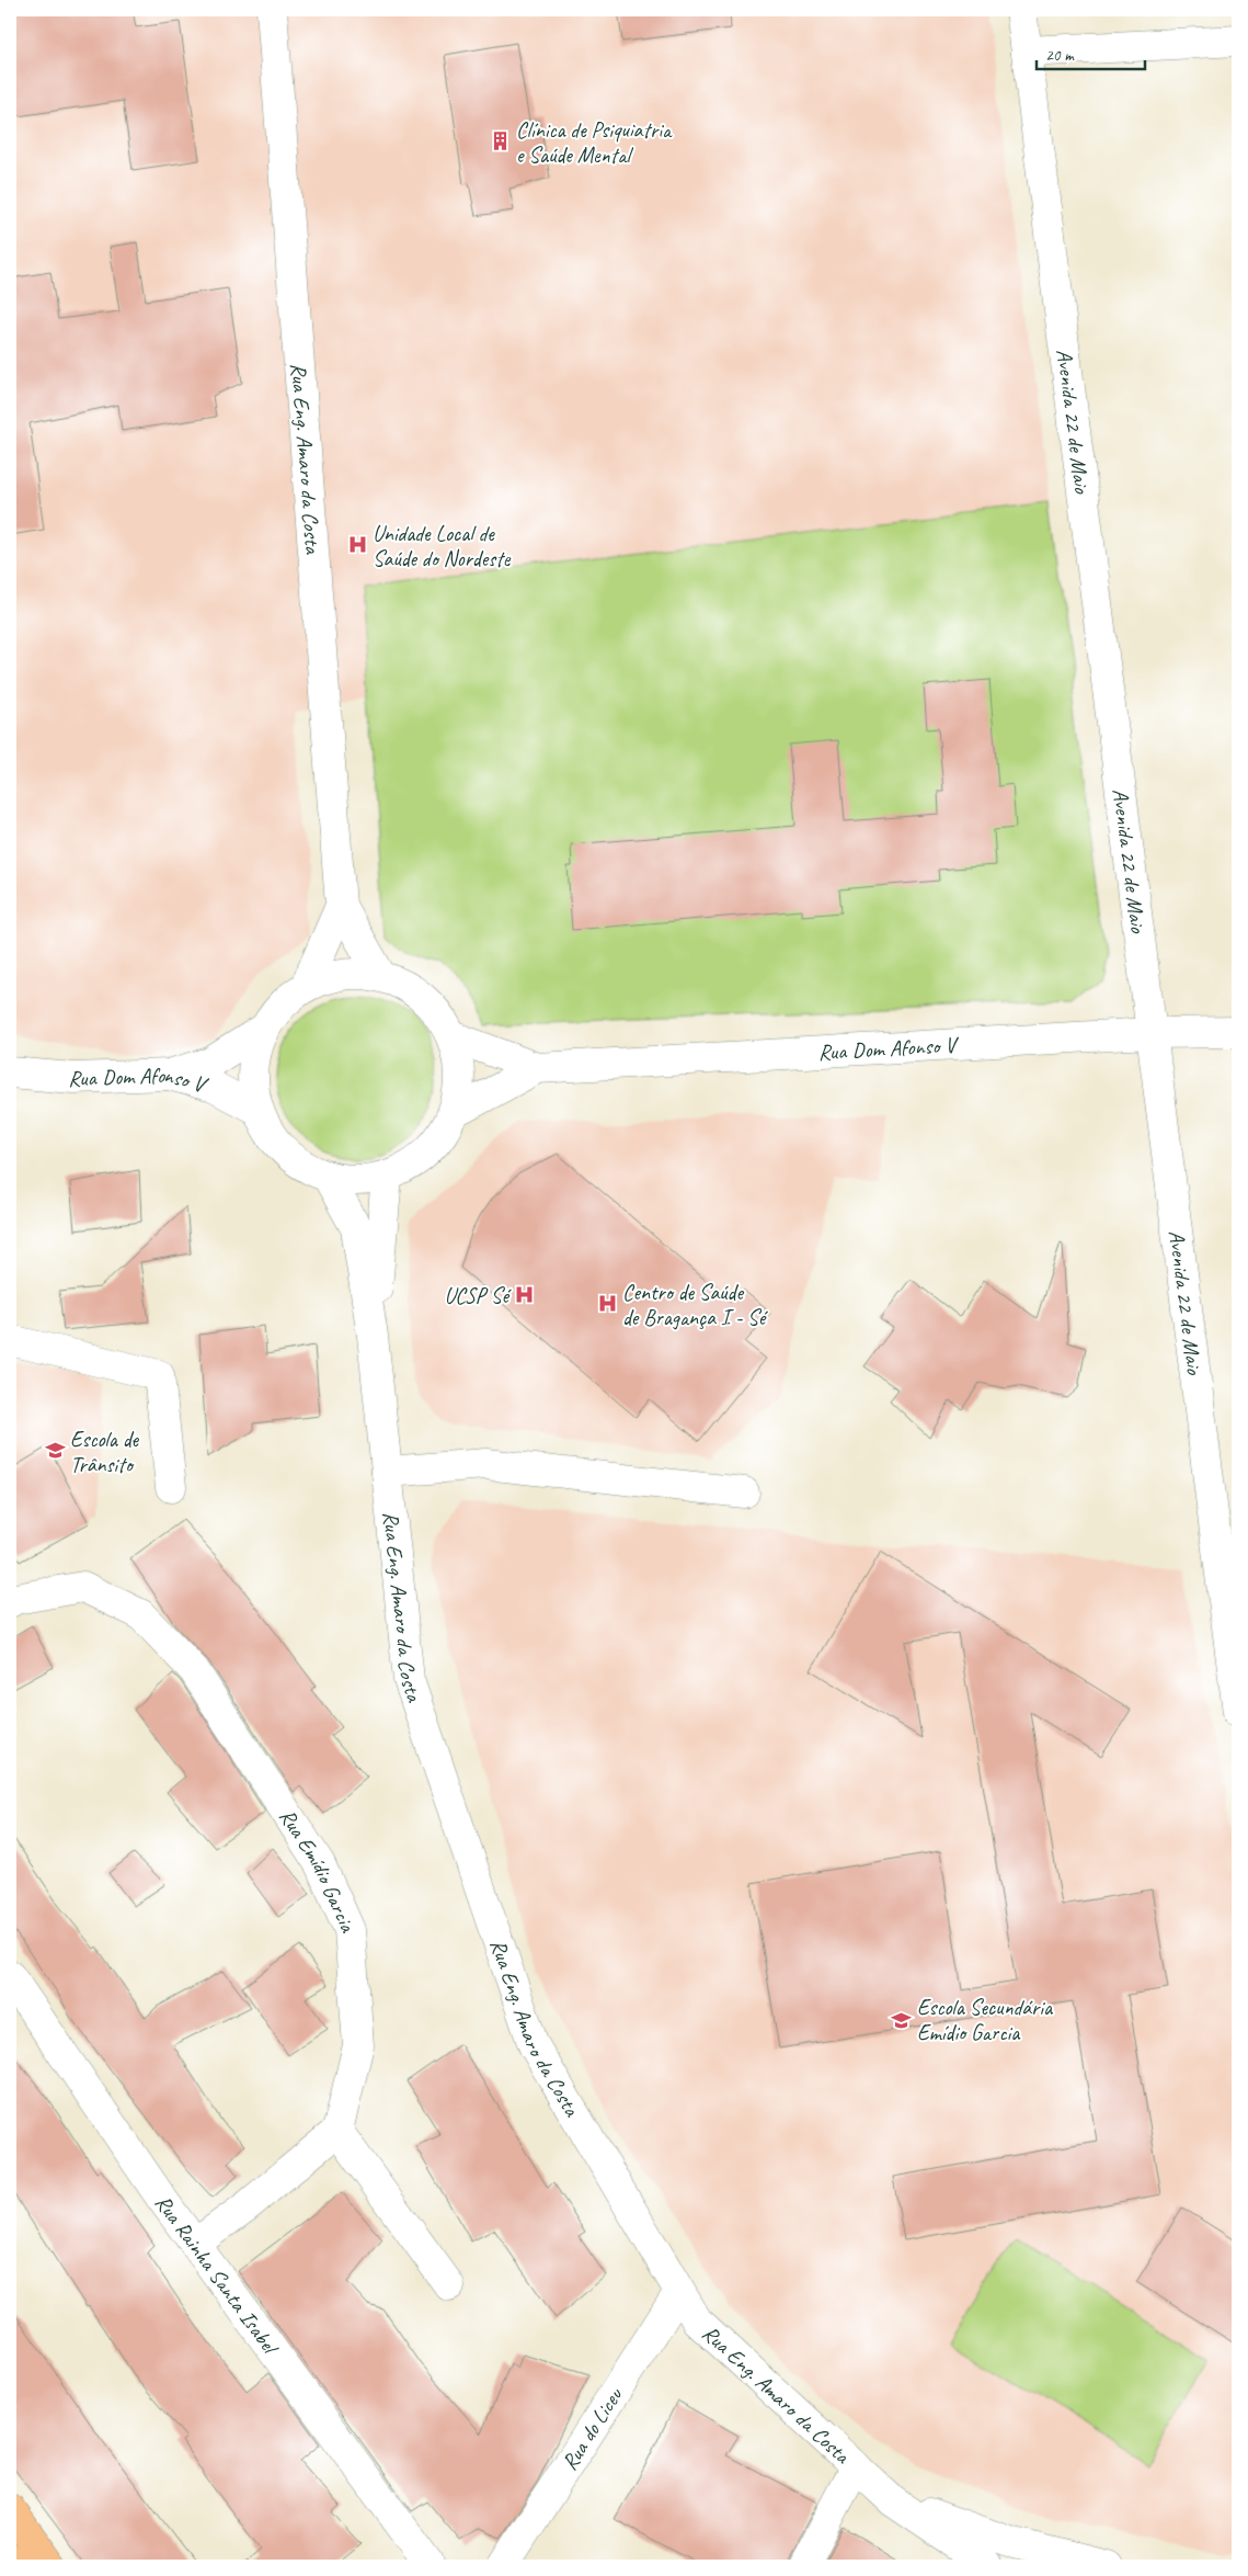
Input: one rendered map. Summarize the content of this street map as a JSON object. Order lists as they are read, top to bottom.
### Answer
{
  "streets": {
    "street": [
      "Avenida 22 de Maio",
      "Rua Eng. Amaro da Costa",
      "Rua Dom Afonso V",
      "Rua Emídio Garcia",
      "Rua Rainha Santa Isabel",
      "Rua do Liceu"
    ]
  },
  "crossings": [
    ["Avenida 22 de Maio", "Rua Dom Afonso V"],
    ["Rua Eng. Amaro da Costa", "Rua do Liceu"]
  ],
  "places": {
    "building": ["Clínica de Psiquiatria e Saúde Mental"],
    "hospital": ["Unidade Local de Saúde do Nordeste", "UCSP Sé", "Centro de Saúde de Bragança I - Sé"],
    "school or university": ["Escola de Trânsito", "Escola Secundária Emídio Garcia"]
  },
  "scale_bar": "20 m"
}
